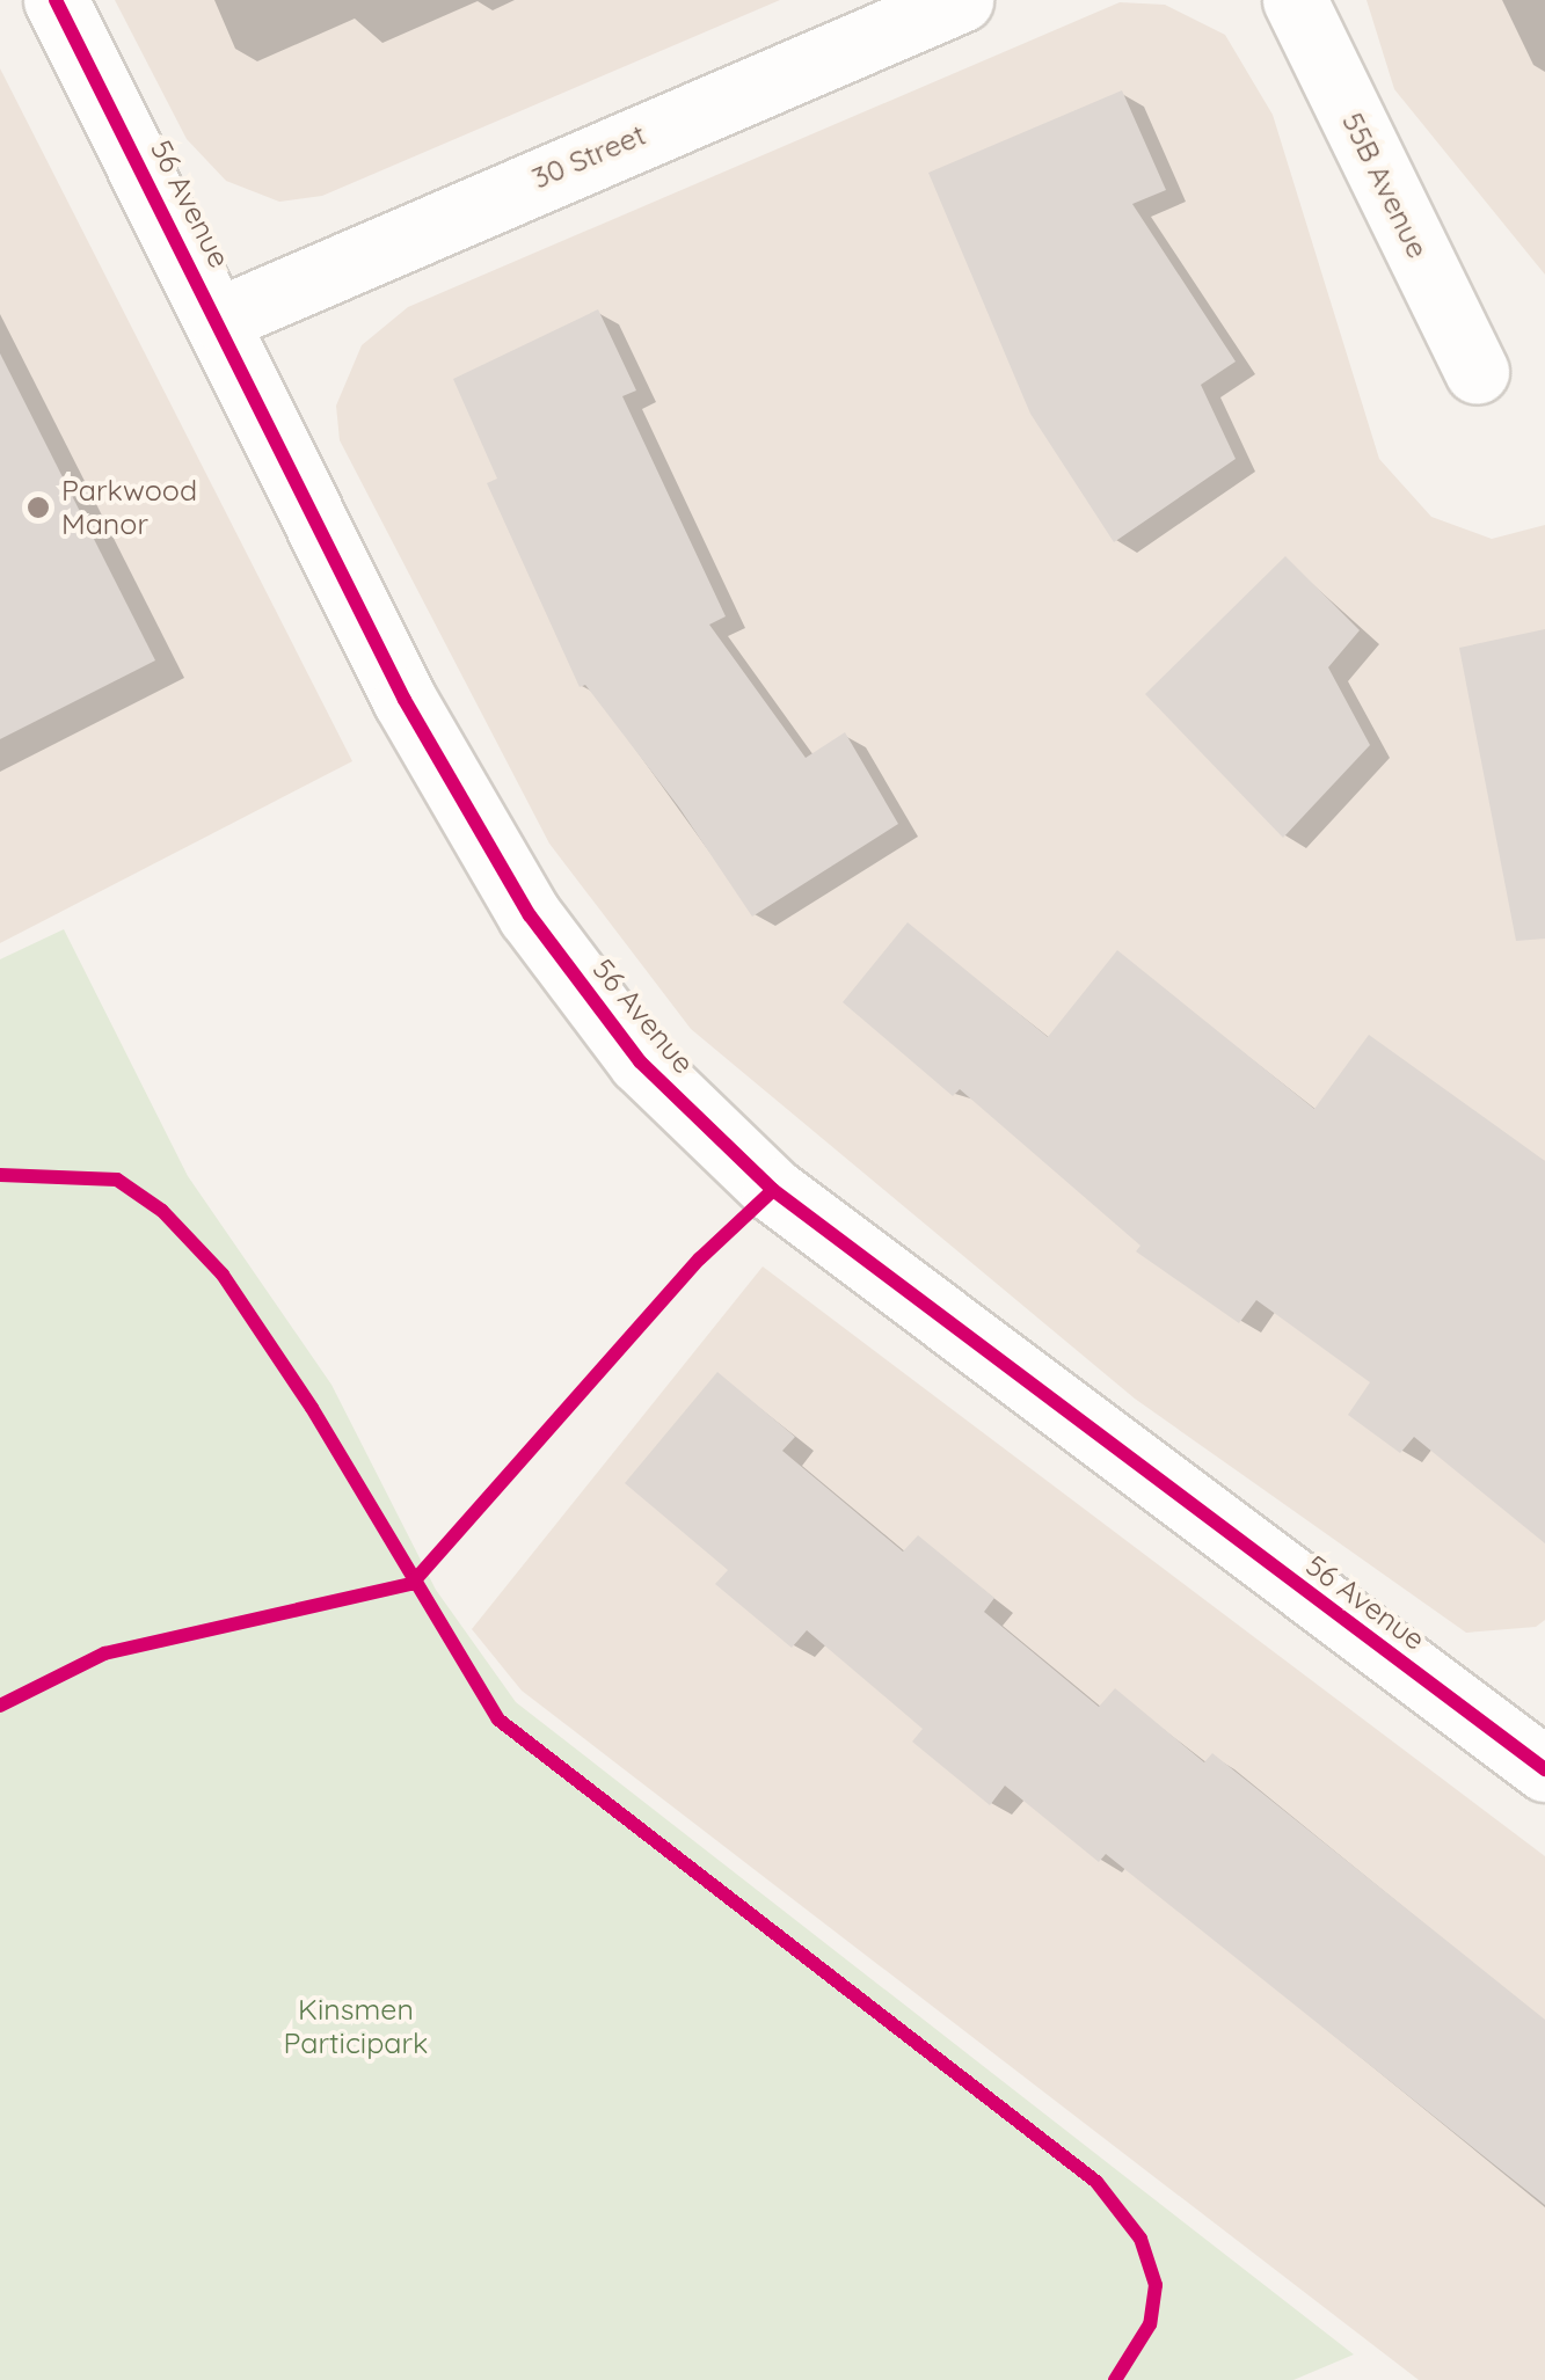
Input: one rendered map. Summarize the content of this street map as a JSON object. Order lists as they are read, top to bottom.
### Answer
{
  "streets": {
    "street": ["30 Street", "55B Avenue", "56 Avenue"]
  },
  "crossings": [
    ["30 Street", "56 Avenue"]
  ],
  "parks": ["Kinsmen Participark"],
  "places": ["Parkwood Manor"]
}
